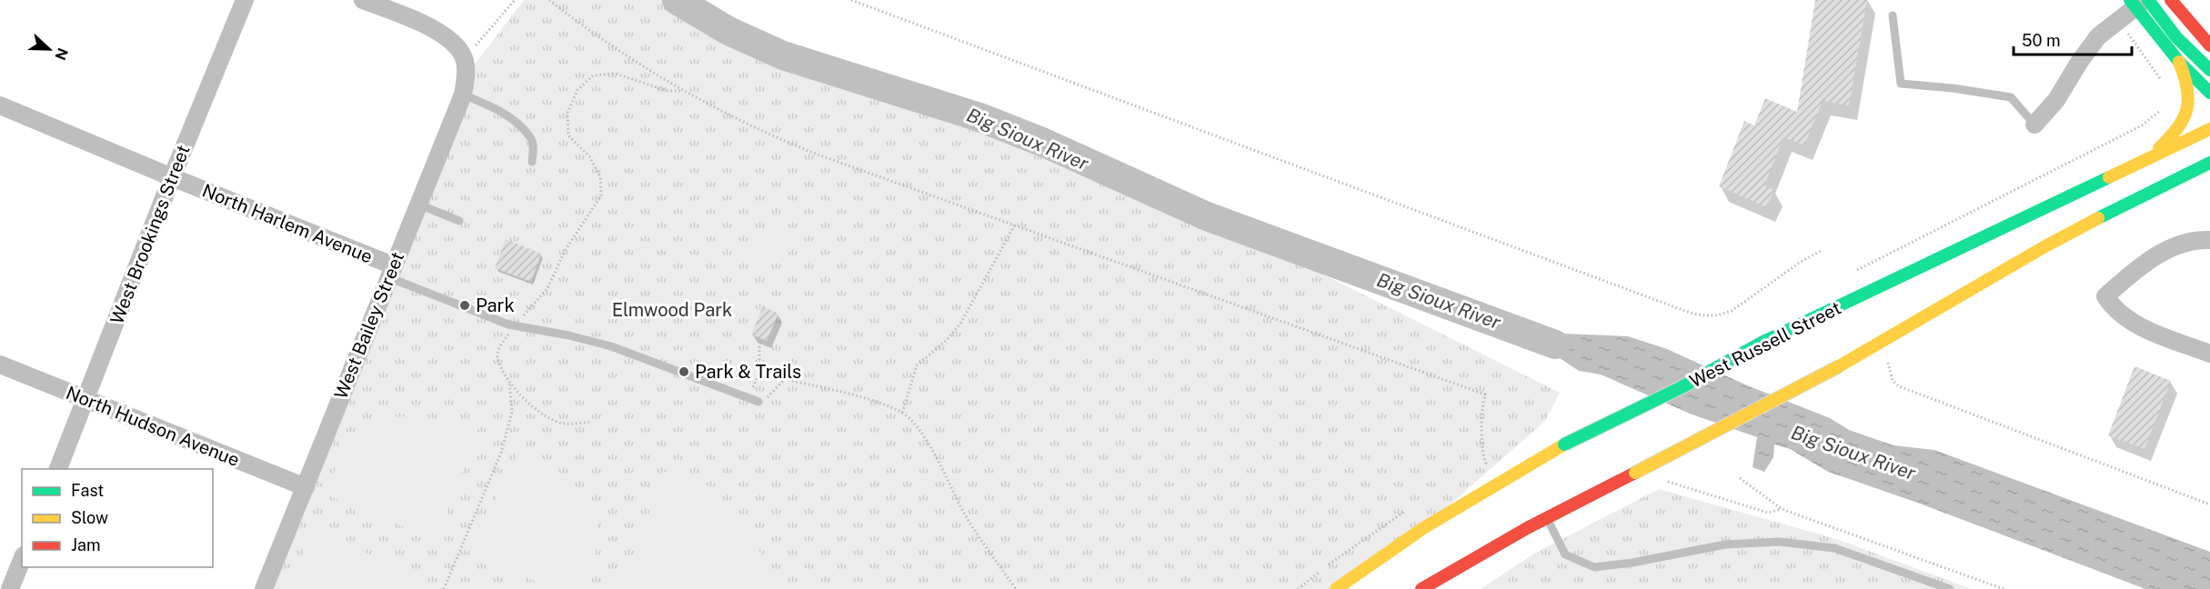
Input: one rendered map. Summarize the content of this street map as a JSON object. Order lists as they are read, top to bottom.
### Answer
{
  "streets": {
    "main road": ["West Russell Street"],
    "street": [
      "North Harlem Avenue",
      "West Brookings Street",
      "West Bailey Street",
      "North Hudson Avenue"
    ]
  },
  "crossings": [
    ["North Harlem Avenue", "West Brookings Street"],
    ["North Harlem Avenue", "West Bailey Street"],
    ["West Brookings Street", "North Hudson Avenue"],
    ["West Bailey Street", "North Hudson Avenue"]
  ],
  "water": ["Big Sioux River"],
  "parks": ["Elmwood Park"],
  "places": ["Park", "Park & Trails"],
  "legend": ["Fast", "Slow", "Jam"],
  "scale_bar": "50 m",
  "north": "right"
}
